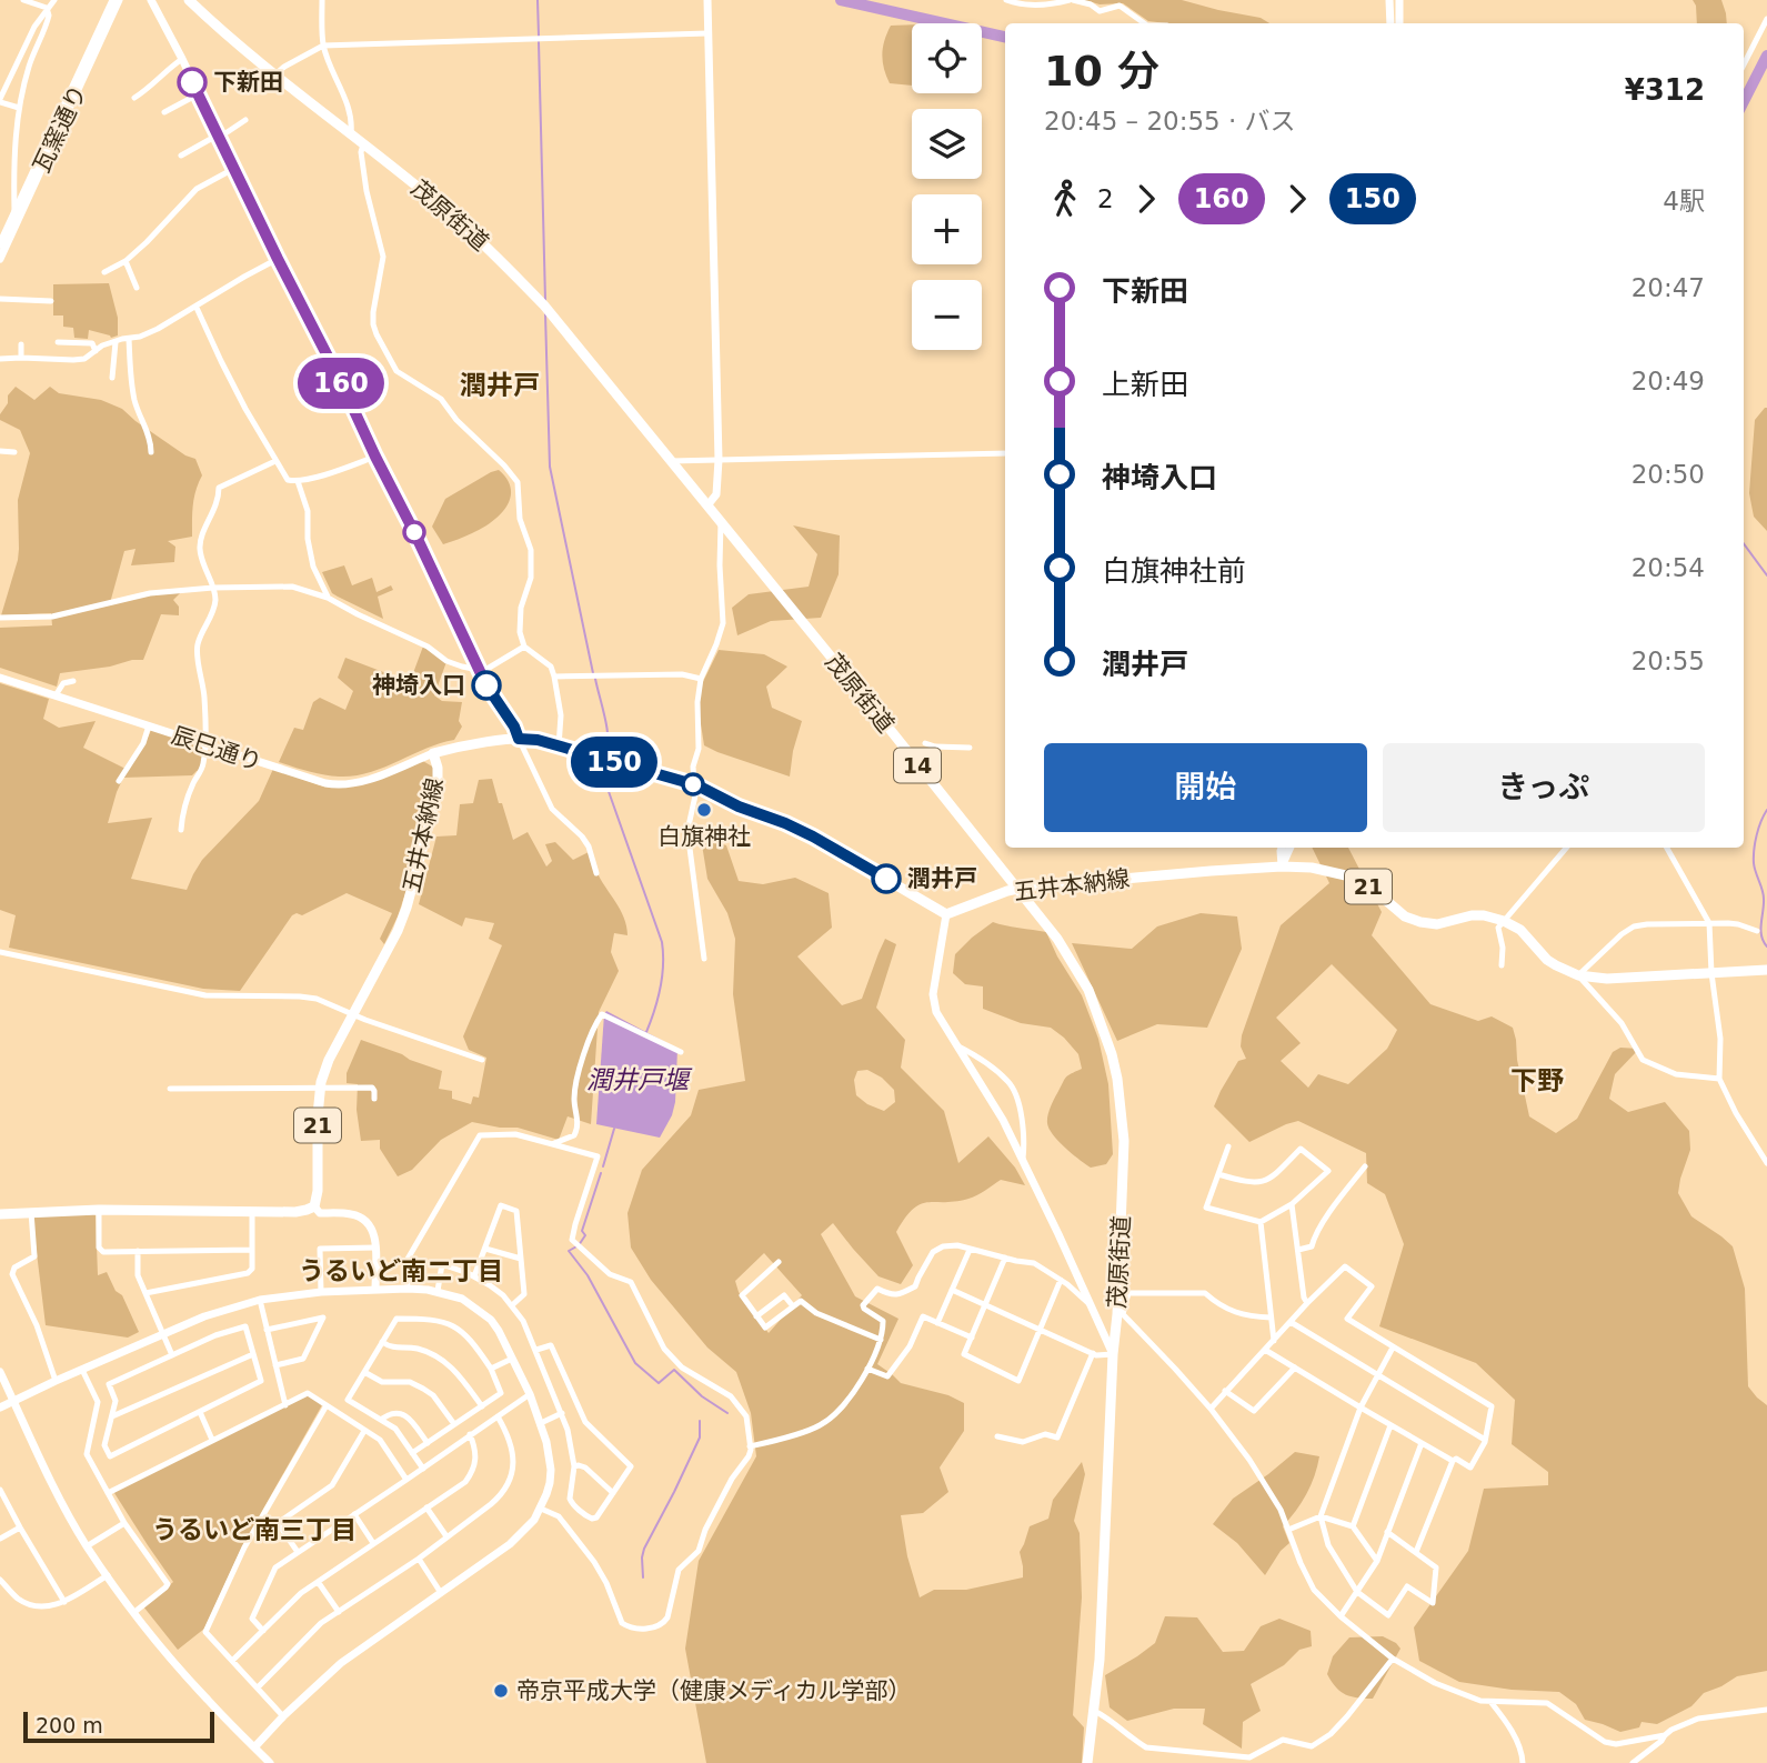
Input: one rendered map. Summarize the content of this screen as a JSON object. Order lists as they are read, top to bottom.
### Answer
{
  "streets": {
    "main road": [
      "茂原街道",
      "14",
      "五井本納線",
      "21"
    ],
    "street": ["瓦窯通り", "辰巳通り"]
  },
  "crossings": [
    ["茂原街道", "五井本納線"],
    ["辰巳通り", "五井本納線"]
  ],
  "districts": [
    "潤井戸",
    "下野",
    "うるいど南二丁目",
    "うるいど南三丁目"
  ],
  "water": ["潤井戸堰"],
  "places": [
    "下新田",
    "神埼入口",
    "白旗神社",
    "潤井戸",
    "帝京平成大学（健康メディカル学部）"
  ],
  "lines": ["bus line 160", "bus line 150"],
  "scale_bar": "200 m",
  "page": {
    "on_map": ["160", "150"],
    "map_buttons": ["+", "−"],
    "heading": ["10 分", "20:45 – 20:55 · バス", "¥312"],
    "legs": [
      "2",
      "160",
      "150",
      "4駅"
    ],
    "list": [
      {
        "name": "下新田",
        "value": "20:47"
      },
      {
        "name": "上新田",
        "value": "20:49"
      },
      {
        "name": "神埼入口",
        "value": "20:50"
      },
      {
        "name": "白旗神社前",
        "value": "20:54"
      },
      {
        "name": "潤井戸",
        "value": "20:55"
      }
    ],
    "buttons": ["開始", "きっぷ"],
    "scale": "200 m"
  }
}
